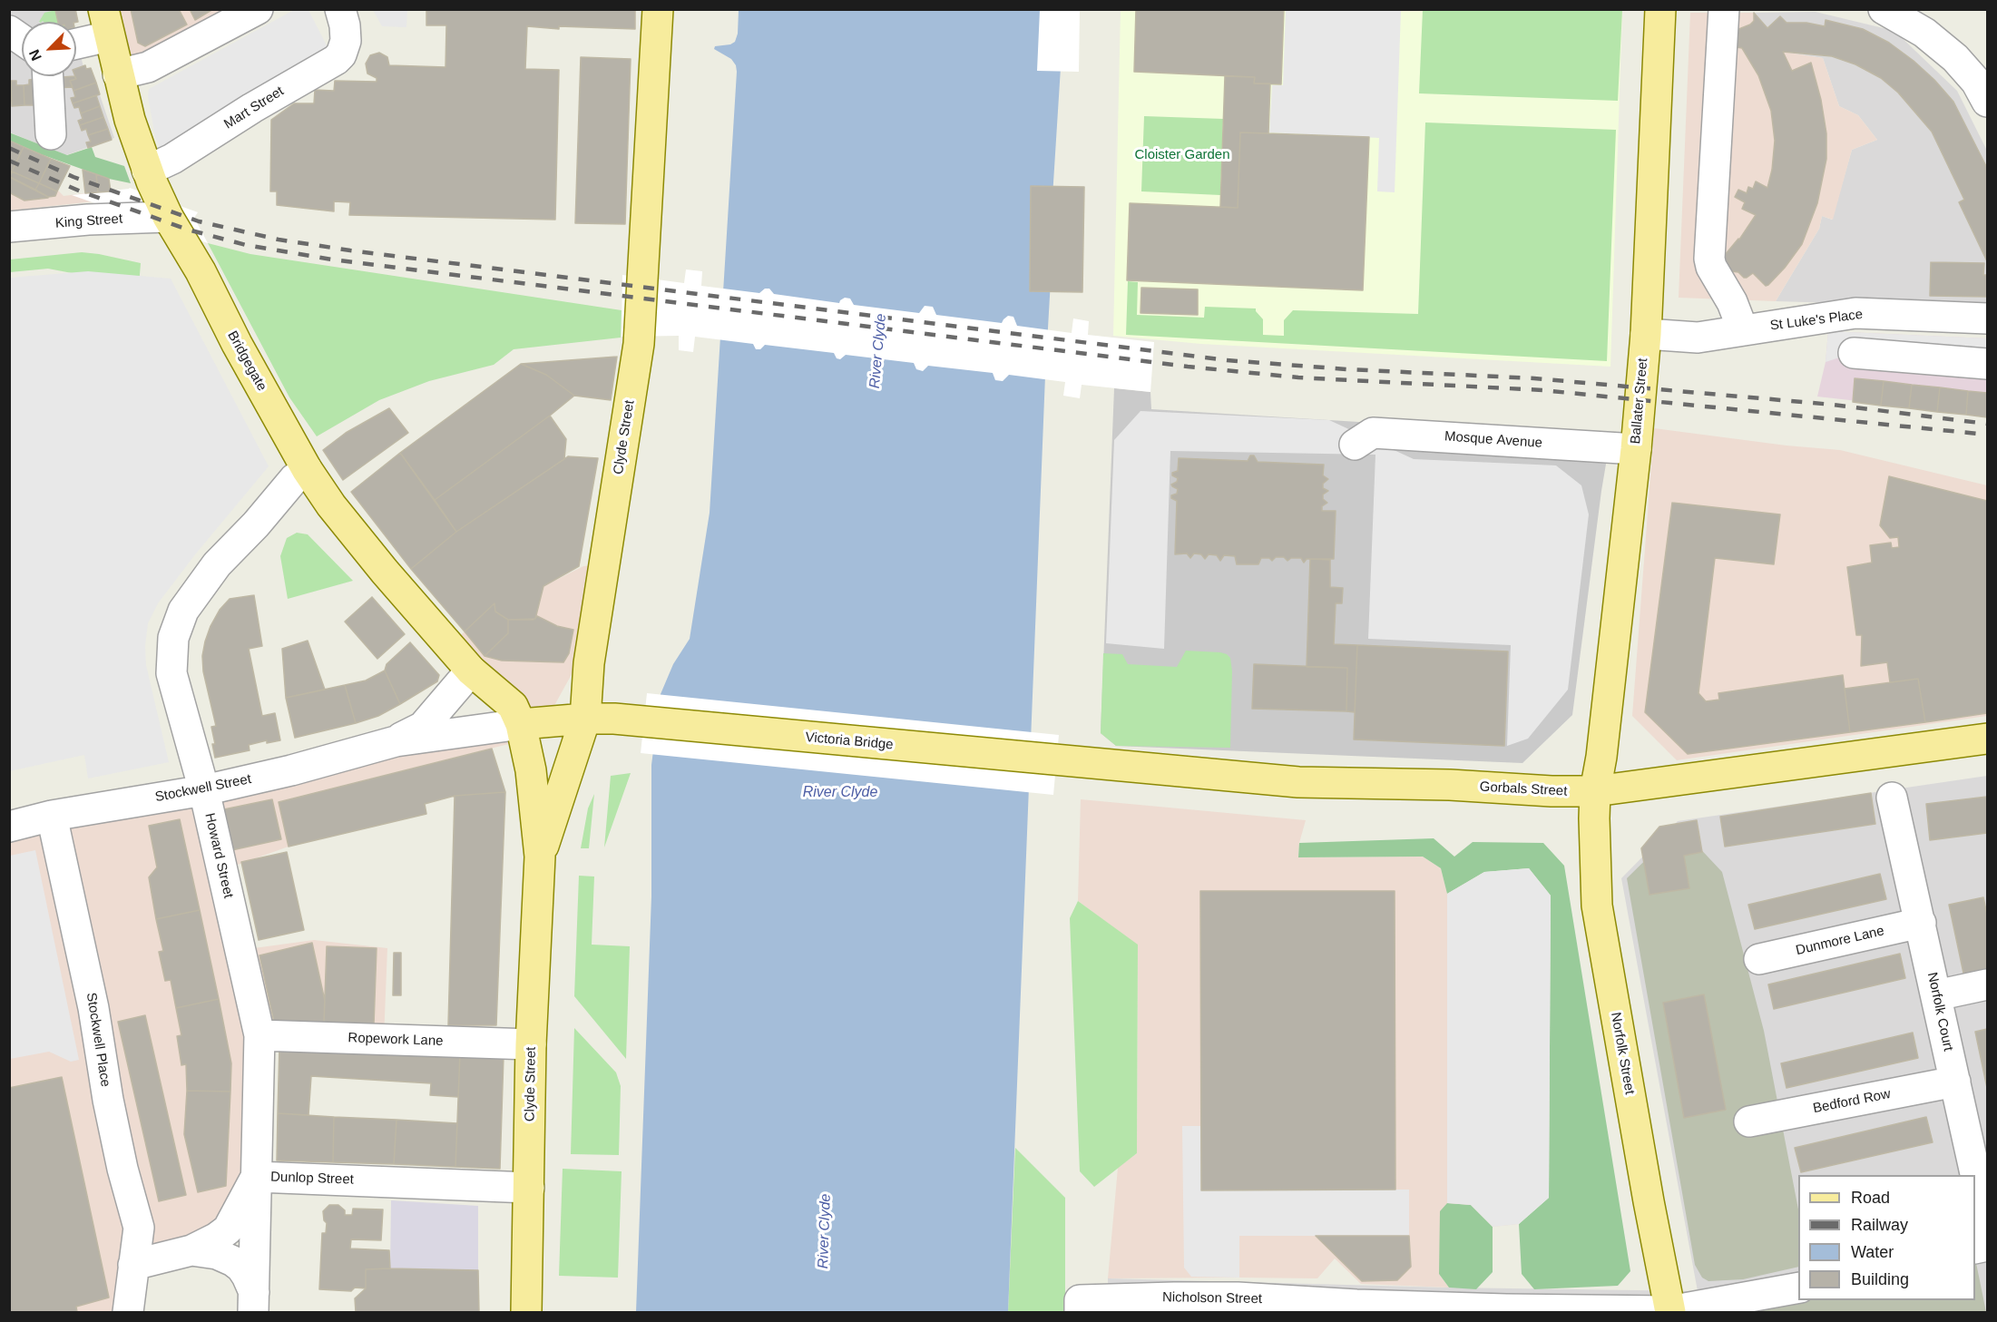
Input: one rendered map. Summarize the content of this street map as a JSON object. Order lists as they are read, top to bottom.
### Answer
{
  "streets": {
    "main road": [
      "Bridgegate",
      "Ballater Street",
      "Clyde Street",
      "Victoria Bridge",
      "Stockwell Street",
      "Gorbals Street",
      "Norfolk Street"
    ],
    "street": [
      "Mart Street",
      "King Street",
      "St Luke's Place",
      "Mosque Avenue",
      "Howard Street",
      "Dunmore Lane",
      "Norfolk Court",
      "Stockwell Place",
      "Ropework Lane",
      "Bedford Row",
      "Dunlop Street",
      "Nicholson Street"
    ]
  },
  "crossings": [
    ["Mart Street", "Bridgegate"],
    ["King Street", "Bridgegate"],
    ["St Luke's Place", "Ballater Street"],
    ["Bridgegate", "Stockwell Street"],
    ["Bridgegate", "Howard Street"],
    ["Ballater Street", "Mosque Avenue"],
    ["Ballater Street", "Gorbals Street"],
    ["Ballater Street", "Norfolk Street"],
    ["Clyde Street", "Stockwell Street"],
    ["Clyde Street", "Ropework Lane"],
    ["Clyde Street", "Dunlop Street"],
    ["Victoria Bridge", "Stockwell Street"],
    ["Victoria Bridge", "Gorbals Street"],
    ["Stockwell Street", "Howard Street"],
    ["Stockwell Street", "Stockwell Place"],
    ["Gorbals Street", "Norfolk Street"],
    ["Howard Street", "Ropework Lane"],
    ["Howard Street", "Dunlop Street"],
    ["Dunmore Lane", "Norfolk Court"],
    ["Norfolk Court", "Bedford Row"],
    ["Stockwell Place", "Dunlop Street"],
    ["Norfolk Street", "Nicholson Street"]
  ],
  "water": ["River Clyde"],
  "parks": ["Cloister Garden"],
  "legend": [
    "Road",
    "Railway",
    "Water",
    "Building"
  ],
  "north": "bottom left"
}
